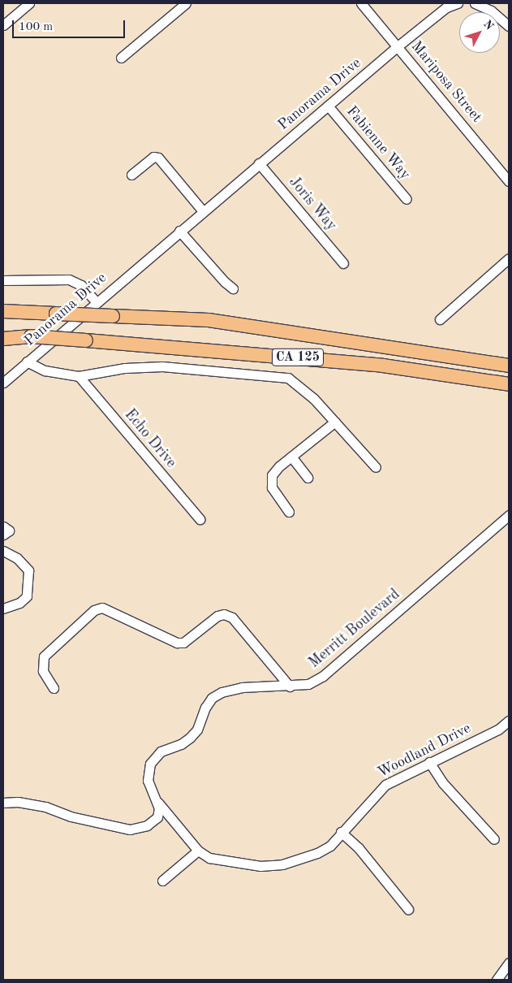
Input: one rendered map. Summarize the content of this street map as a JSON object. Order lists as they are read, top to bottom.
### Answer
{
  "streets": {
    "highway": ["CA 125"],
    "street": [
      "Mariposa Street",
      "Panorama Drive",
      "Fabienne Way",
      "Joris Way",
      "Echo Drive",
      "Merritt Boulevard",
      "Woodland Drive"
    ]
  },
  "crossings": [
    ["Mariposa Street", "Panorama Drive"],
    ["Panorama Drive", "Fabienne Way"],
    ["Panorama Drive", "Joris Way"],
    ["Merritt Boulevard", "Woodland Drive"]
  ],
  "scale_bar": "100 m",
  "north": "top right"
}
